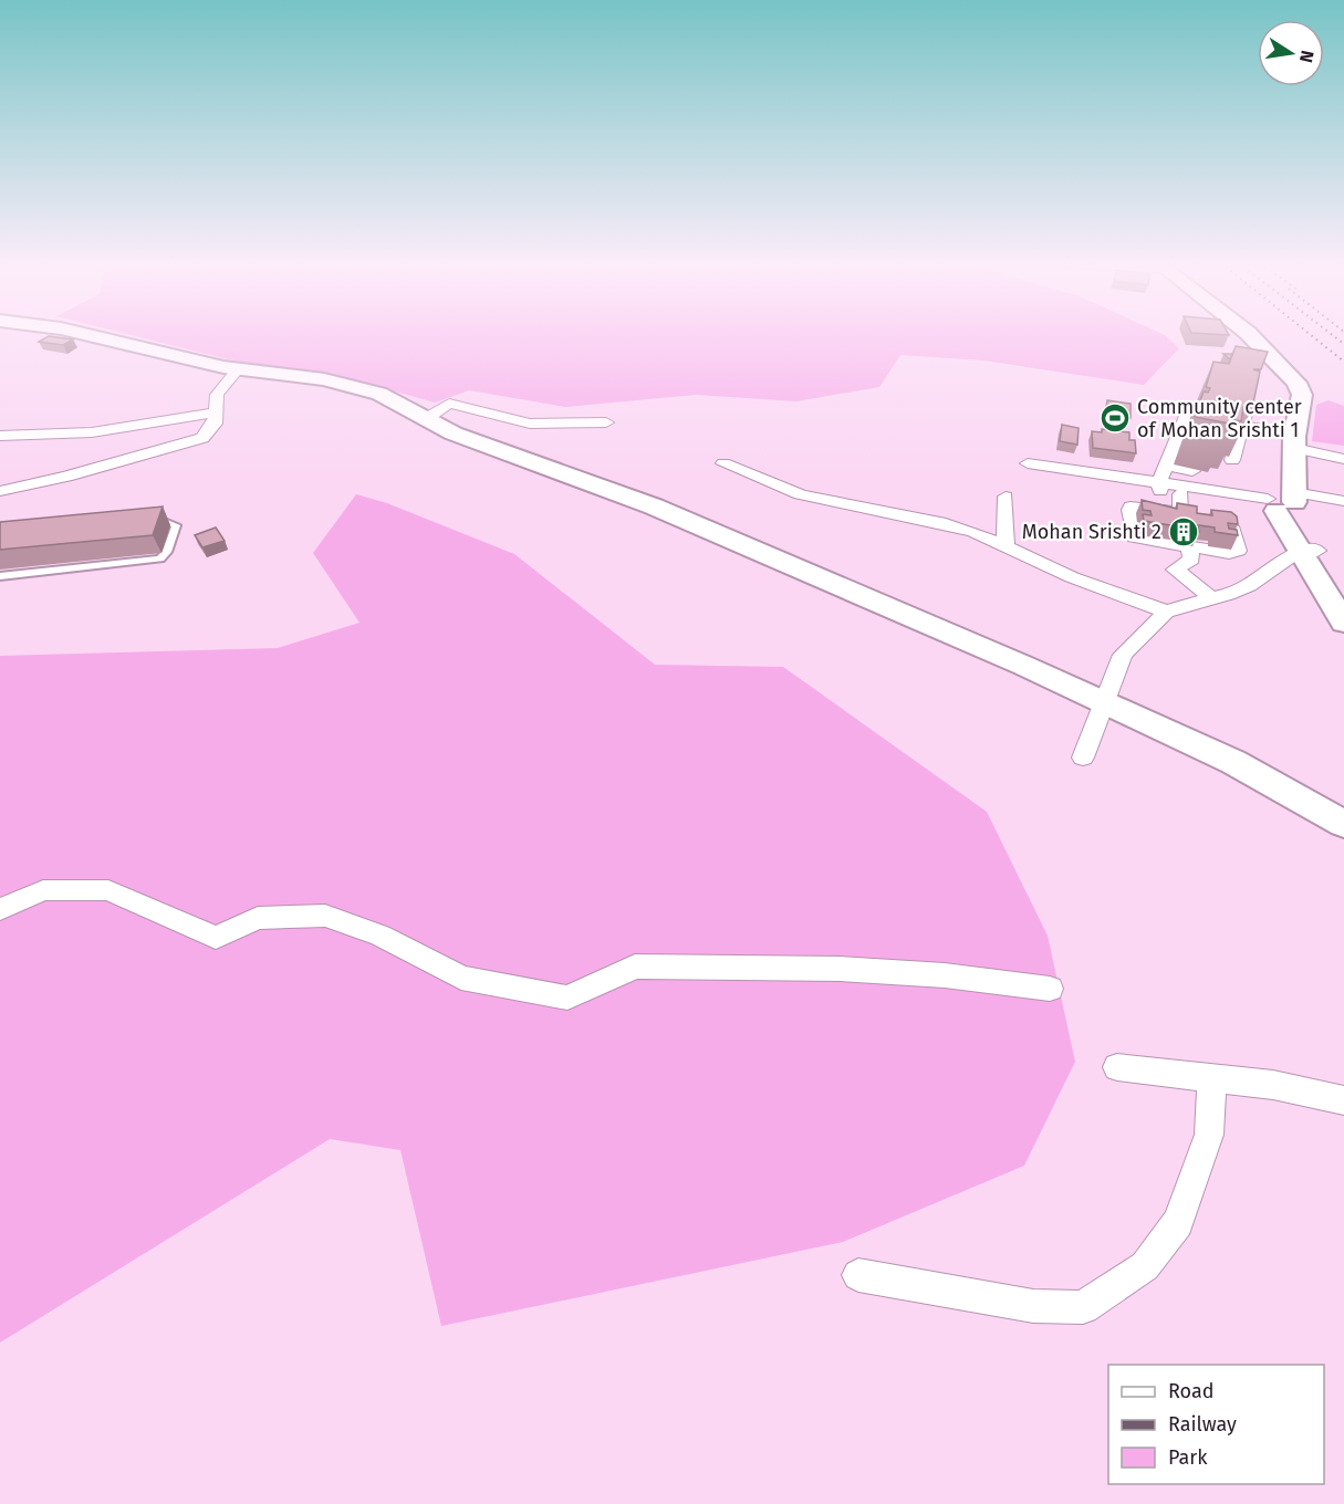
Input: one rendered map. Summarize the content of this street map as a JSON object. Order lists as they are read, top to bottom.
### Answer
{
  "places": {
    "sports": ["Community center of Mohan Srishti 1"],
    "building": ["Mohan Srishti 2"]
  },
  "legend": ["Road", "Railway", "Park"],
  "north": "right"
}
